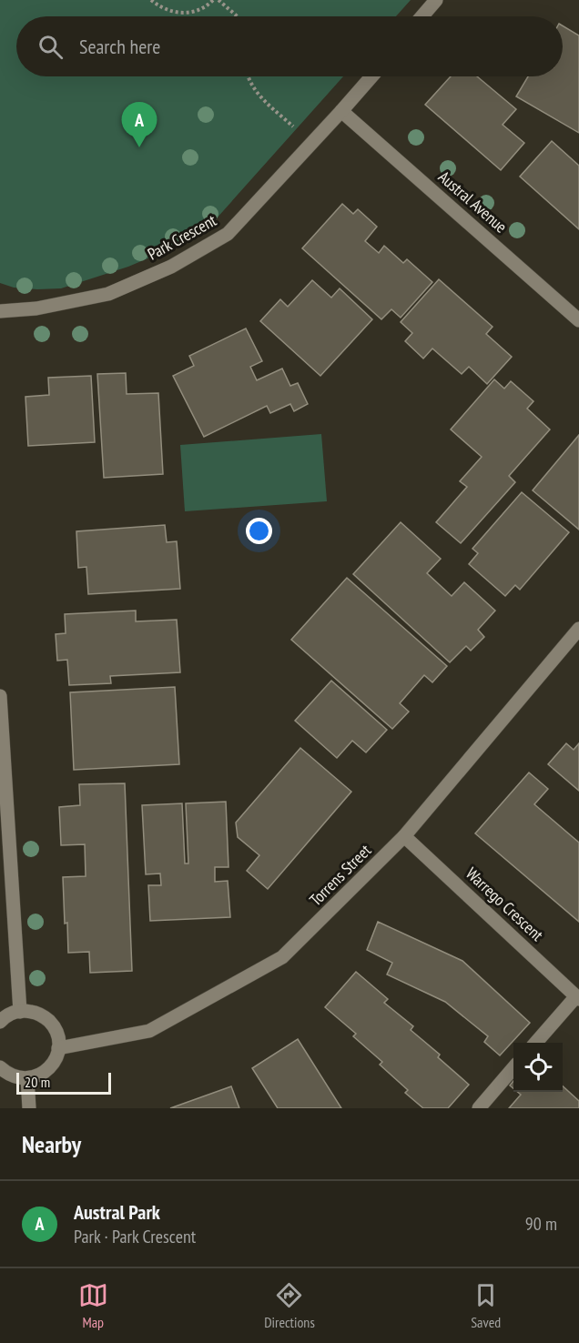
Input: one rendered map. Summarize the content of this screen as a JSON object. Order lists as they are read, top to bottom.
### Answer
{
  "streets": {
    "street": [
      "Austral Avenue",
      "Park Crescent",
      "Torrens Street",
      "Warrego Crescent"
    ]
  },
  "crossings": [
    ["Austral Avenue", "Park Crescent"],
    ["Torrens Street", "Warrego Crescent"]
  ],
  "scale_bar": "20 m",
  "page": {
    "search": "Search here",
    "pins": "A",
    "scale": "20 m",
    "heading": "Nearby",
    "list": [
      {
        "mark": "A",
        "name": "Austral Park",
        "note": "Park · Park Crescent",
        "value": "90 m"
      }
    ],
    "nav": ["Map", "Directions", "Saved"]
  }
}
